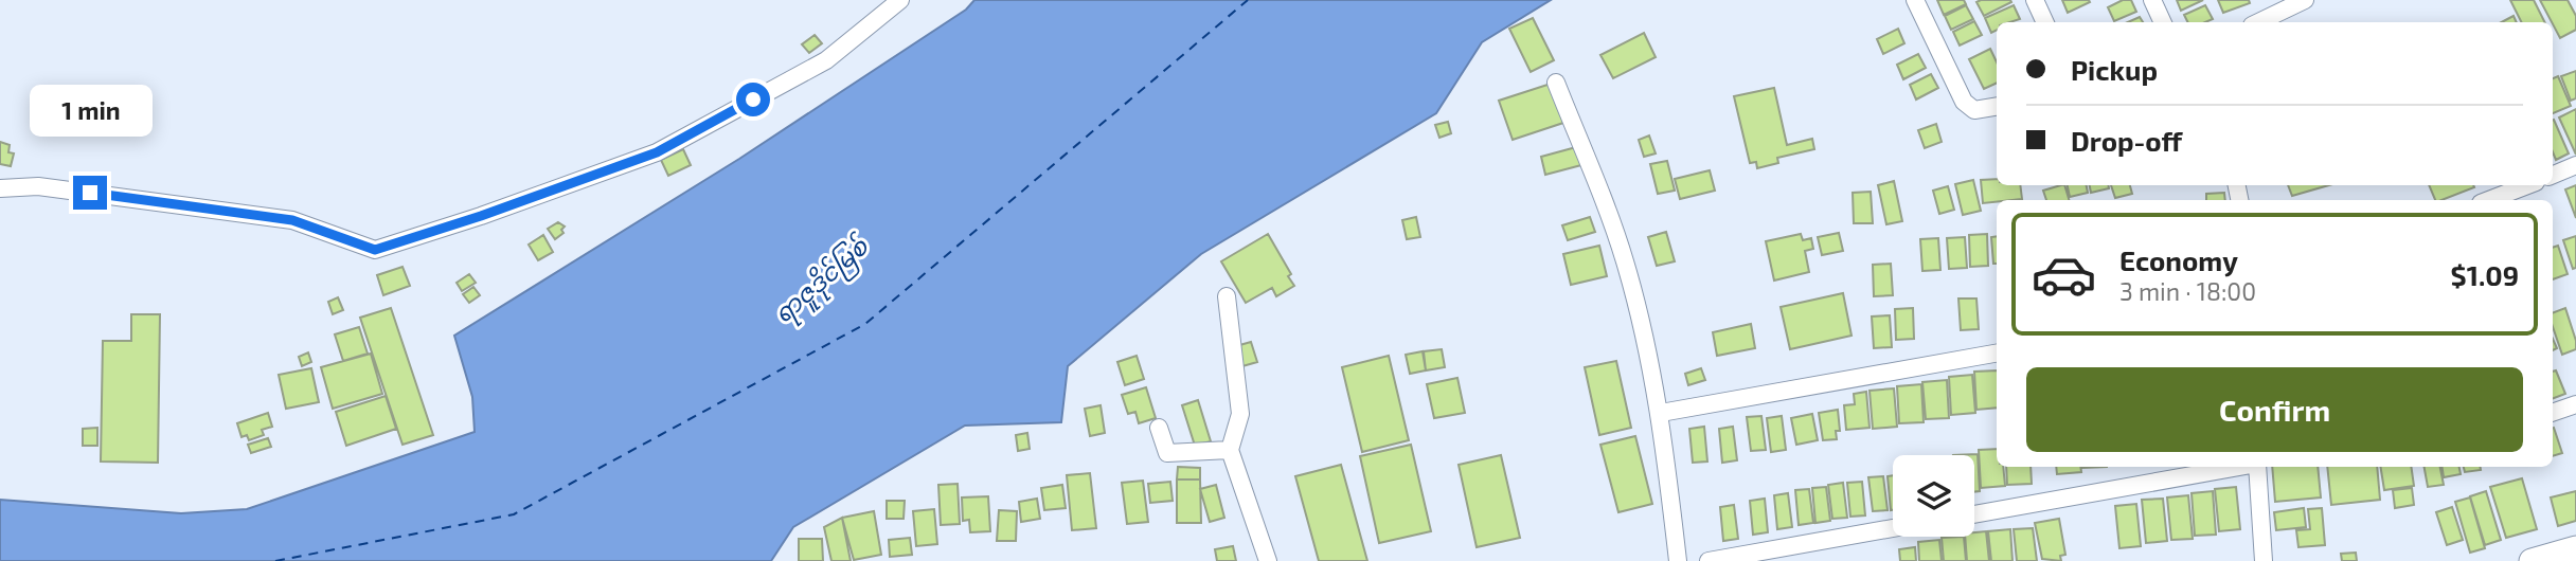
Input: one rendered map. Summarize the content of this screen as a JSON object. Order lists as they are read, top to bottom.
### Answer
{
  "water": ["ရာဇူဒိုင်မြစ်"],
  "page": {
    "banner": ["Pickup", "Drop-off"],
    "bubble": "1 min",
    "list": [
      {
        "name": "Economy",
        "note": "3 min · 18:00",
        "value": "$1.09"
      }
    ],
    "buttons": "Confirm"
  }
}
